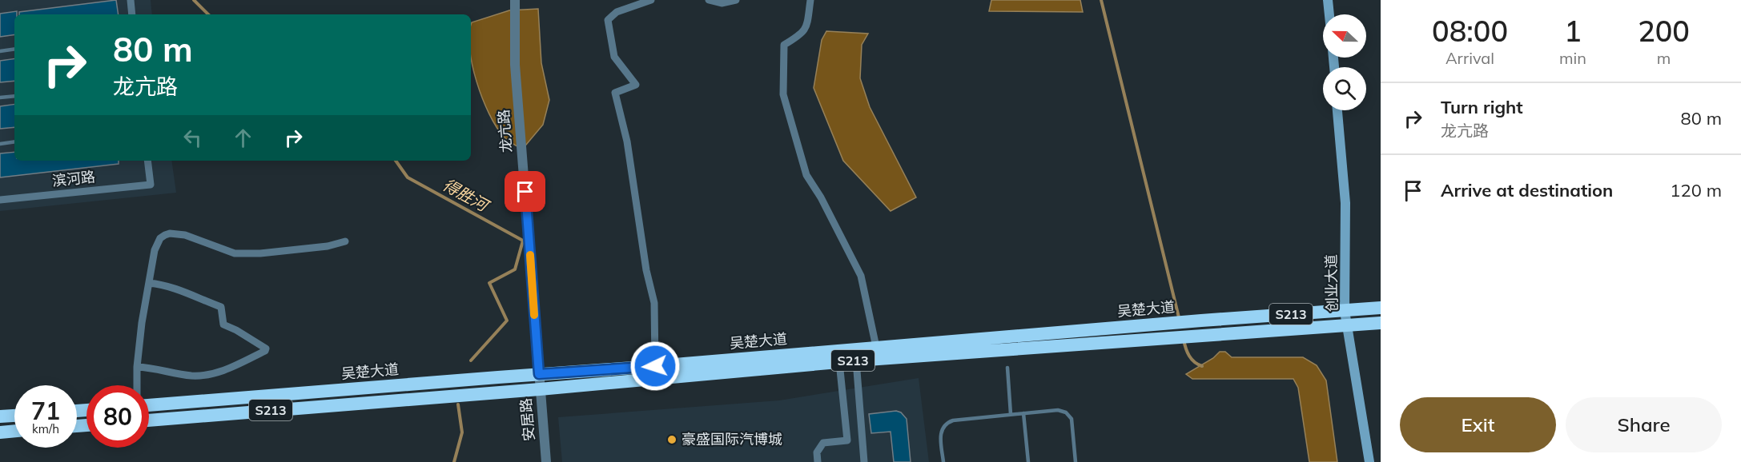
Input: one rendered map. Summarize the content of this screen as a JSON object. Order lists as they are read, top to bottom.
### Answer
{
  "streets": {
    "highway": ["吴楚大道", "S213"],
    "main road": ["创业大道"],
    "street": ["龙亢路", "滨河路", "安居路"]
  },
  "crossings": [
    ["龙亢路", "吴楚大道"],
    ["龙亢路", "安居路"],
    ["创业大道", "吴楚大道"],
    ["吴楚大道", "安居路"]
  ],
  "water": ["得胜河"],
  "places": ["豪盛国际汽博城"],
  "north": "left",
  "page": {
    "eta": [
      "08:00",
      "Arrival",
      "1",
      "min",
      "200",
      "m"
    ],
    "turn": ["80 m", "龙亢路"],
    "list": [
      {
        "name": "Turn right",
        "note": "龙亢路",
        "value": "80 m"
      },
      {
        "name": "Arrive at destination",
        "value": "120 m"
      }
    ],
    "speed": "71 km/h",
    "limit": "80",
    "buttons": ["Exit", "Share"]
  }
}
